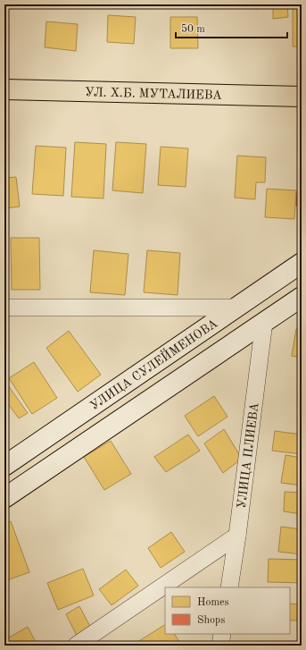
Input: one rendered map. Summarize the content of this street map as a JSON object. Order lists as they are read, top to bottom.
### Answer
{
  "streets": {
    "main road": ["УЛ. Х.Б. МУТАЛИЕВА", "УЛИЦА СУЛЕЙМЕНОВА"],
    "street": ["УЛИЦА ПЛИЕВА"]
  },
  "legend": ["Homes", "Shops"],
  "scale_bar": "50 m"
}
